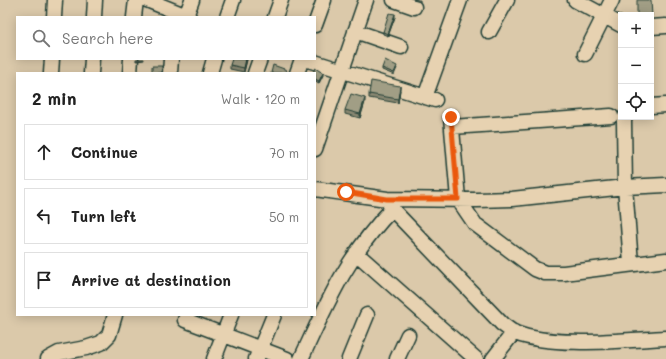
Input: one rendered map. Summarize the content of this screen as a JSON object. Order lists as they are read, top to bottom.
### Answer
{
  "page": {
    "map_buttons": ["+", "−"],
    "search": "Search here",
    "heading": ["2 min", "Walk · 120 m"],
    "list": [
      ["Continue", "70 m"],
      ["Turn left", "50 m"],
      "Arrive at destination"
    ]
  }
}
